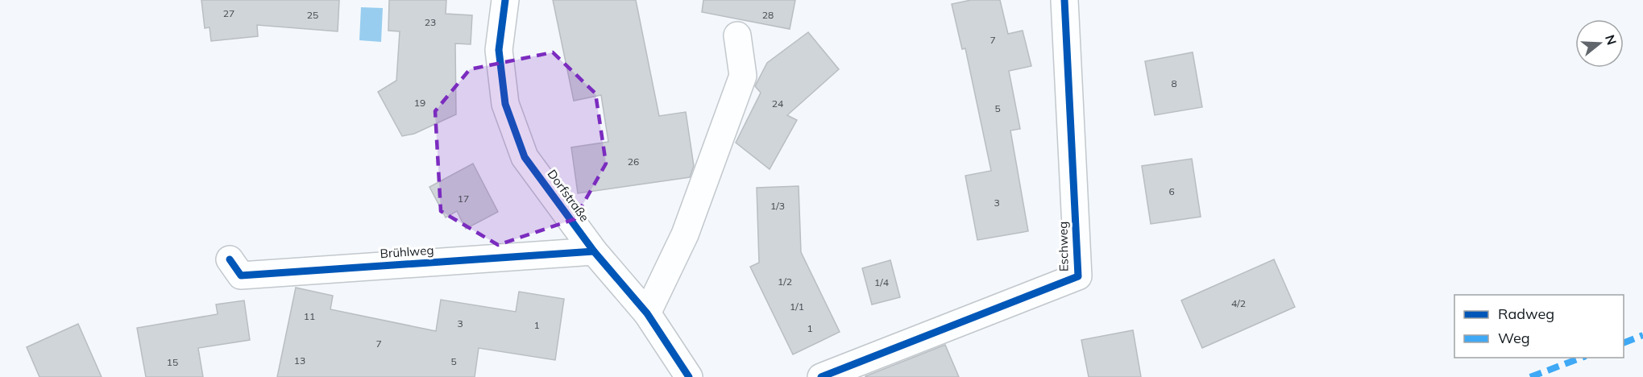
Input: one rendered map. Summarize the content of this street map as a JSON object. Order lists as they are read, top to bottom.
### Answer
{
  "streets": {
    "street": ["Dorfstraße", "Eschweg", "Brühlweg"]
  },
  "crossings": [
    ["Dorfstraße", "Brühlweg"]
  ],
  "house_numbers": [
    "27",
    "25",
    "28",
    "23",
    "7",
    "8",
    "19",
    "24",
    "5",
    "26",
    "6",
    "17",
    "3",
    "1/3",
    "1/2",
    "1/4",
    "4/2",
    "1/1",
    "11",
    "3",
    "1",
    "1",
    "7",
    "13",
    "5",
    "15"
  ],
  "legend": ["Radweg", "Weg"],
  "north": "right"
}
